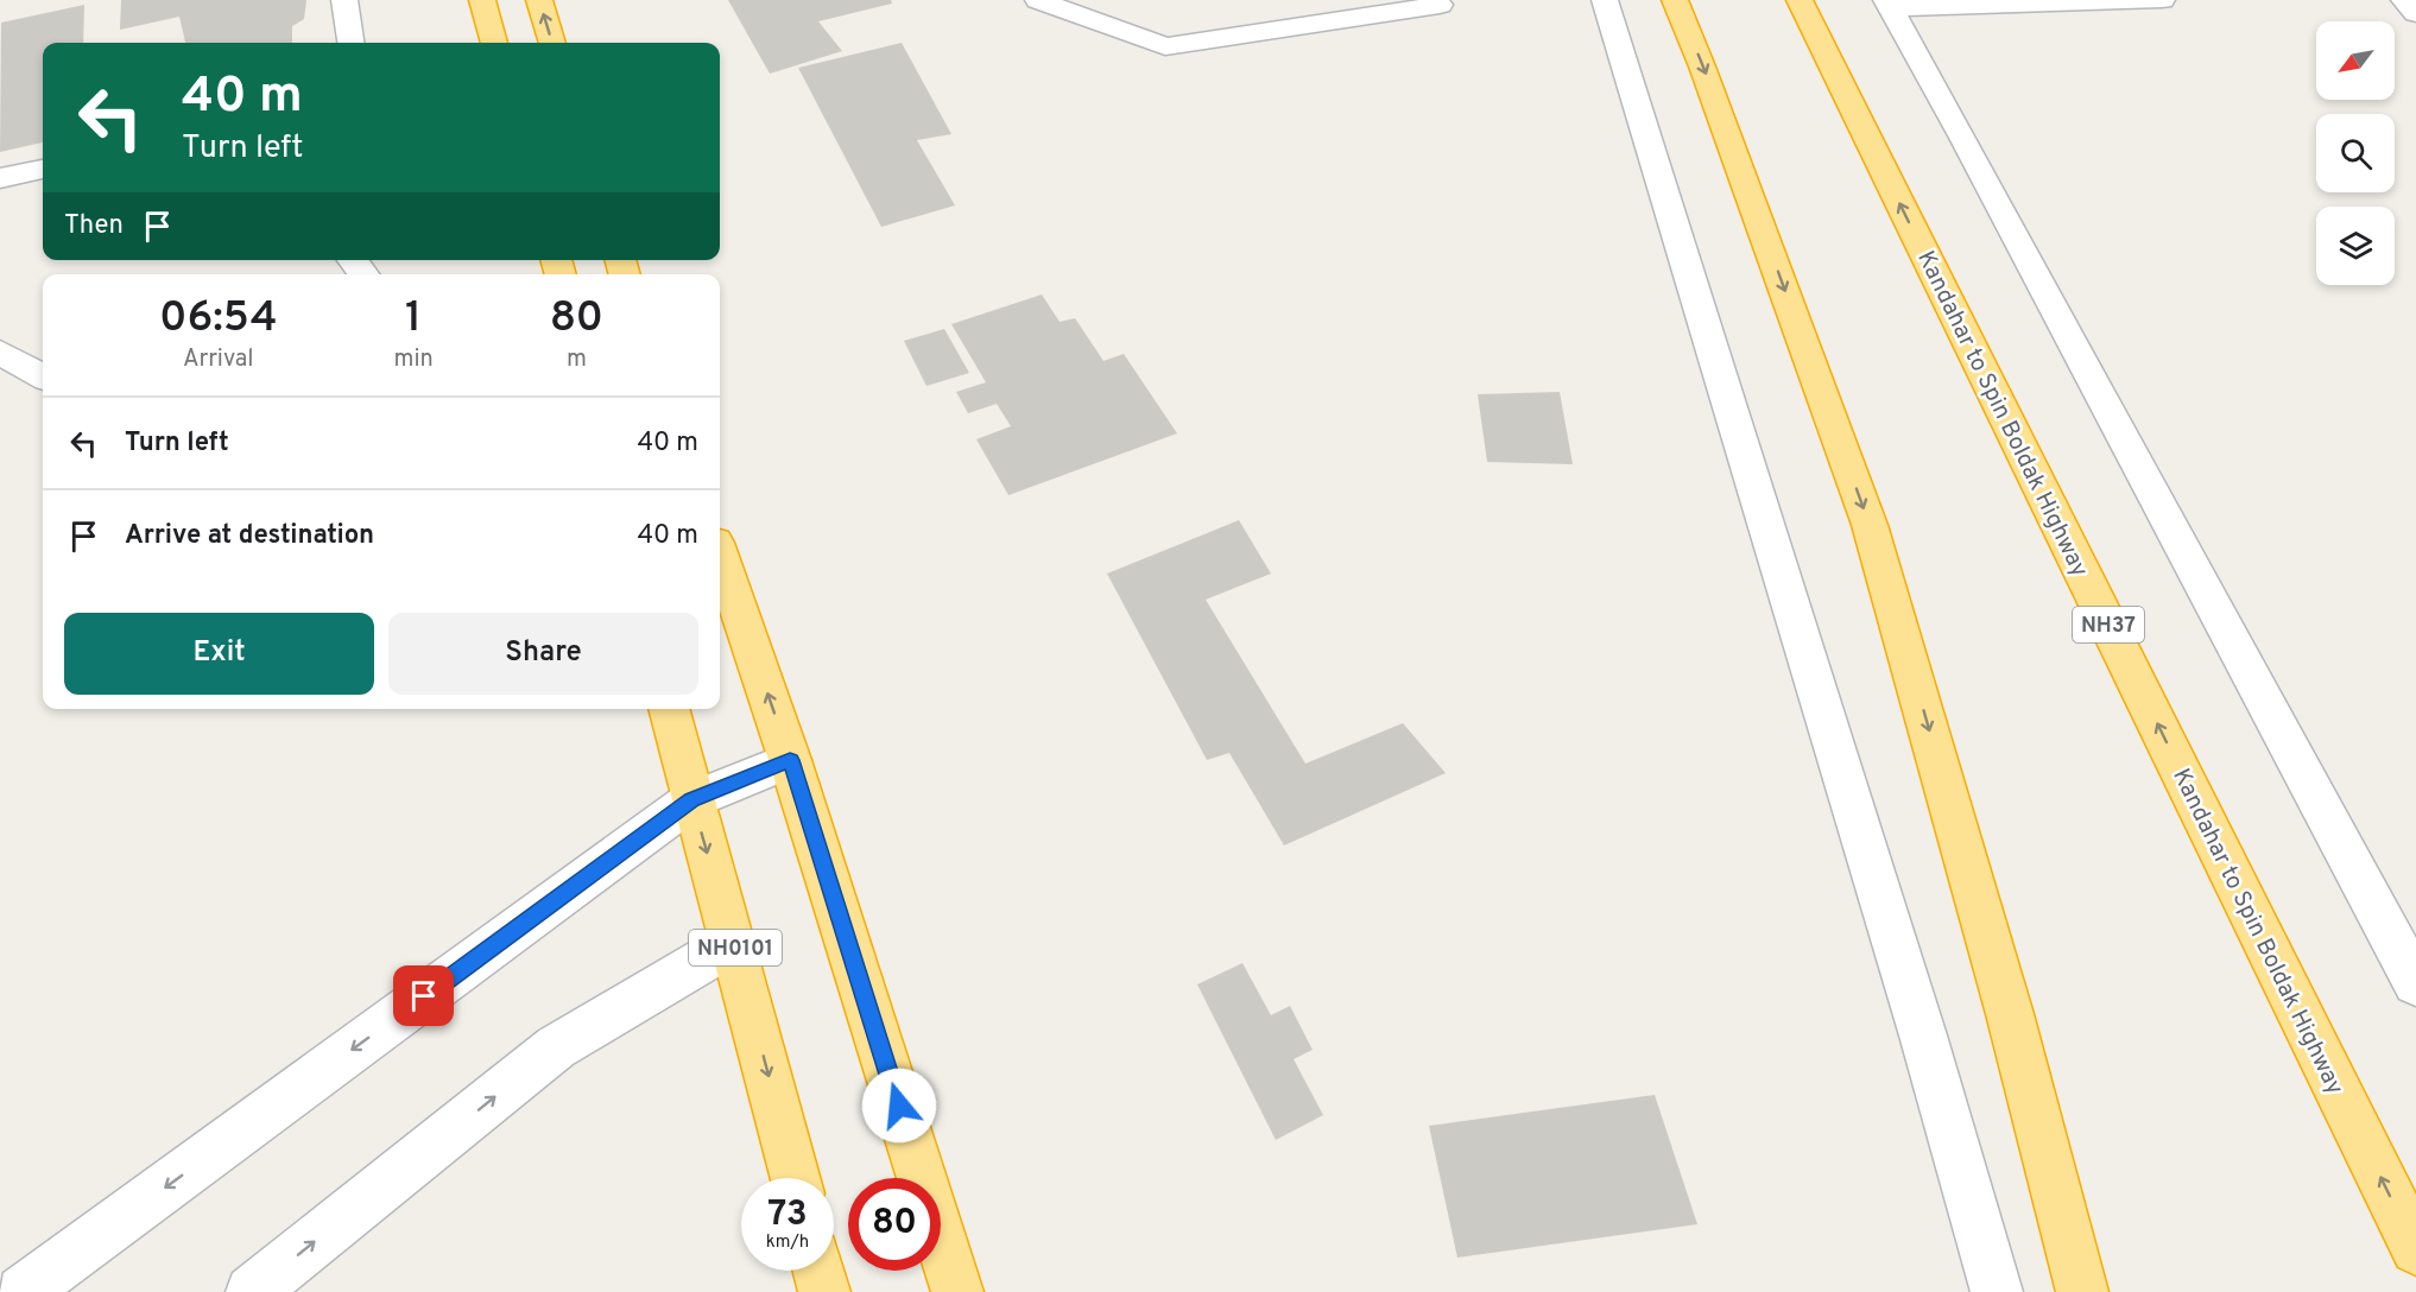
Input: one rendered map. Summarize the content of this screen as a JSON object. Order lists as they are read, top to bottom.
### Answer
{
  "streets": {
    "highway": ["Kandahar to Spin Boldak Highway", "NH37", "NH0101"]
  },
  "north": "bottom left",
  "page": {
    "turn": ["40 m", "Turn left"],
    "then": "Then",
    "eta": [
      "06:54",
      "Arrival",
      "1",
      "min",
      "80",
      "m"
    ],
    "list": [
      {
        "name": "Turn left",
        "value": "40 m"
      },
      {
        "name": "Arrive at destination",
        "value": "40 m"
      }
    ],
    "buttons": ["Exit", "Share"],
    "speed": "73 km/h",
    "limit": "80"
  }
}
